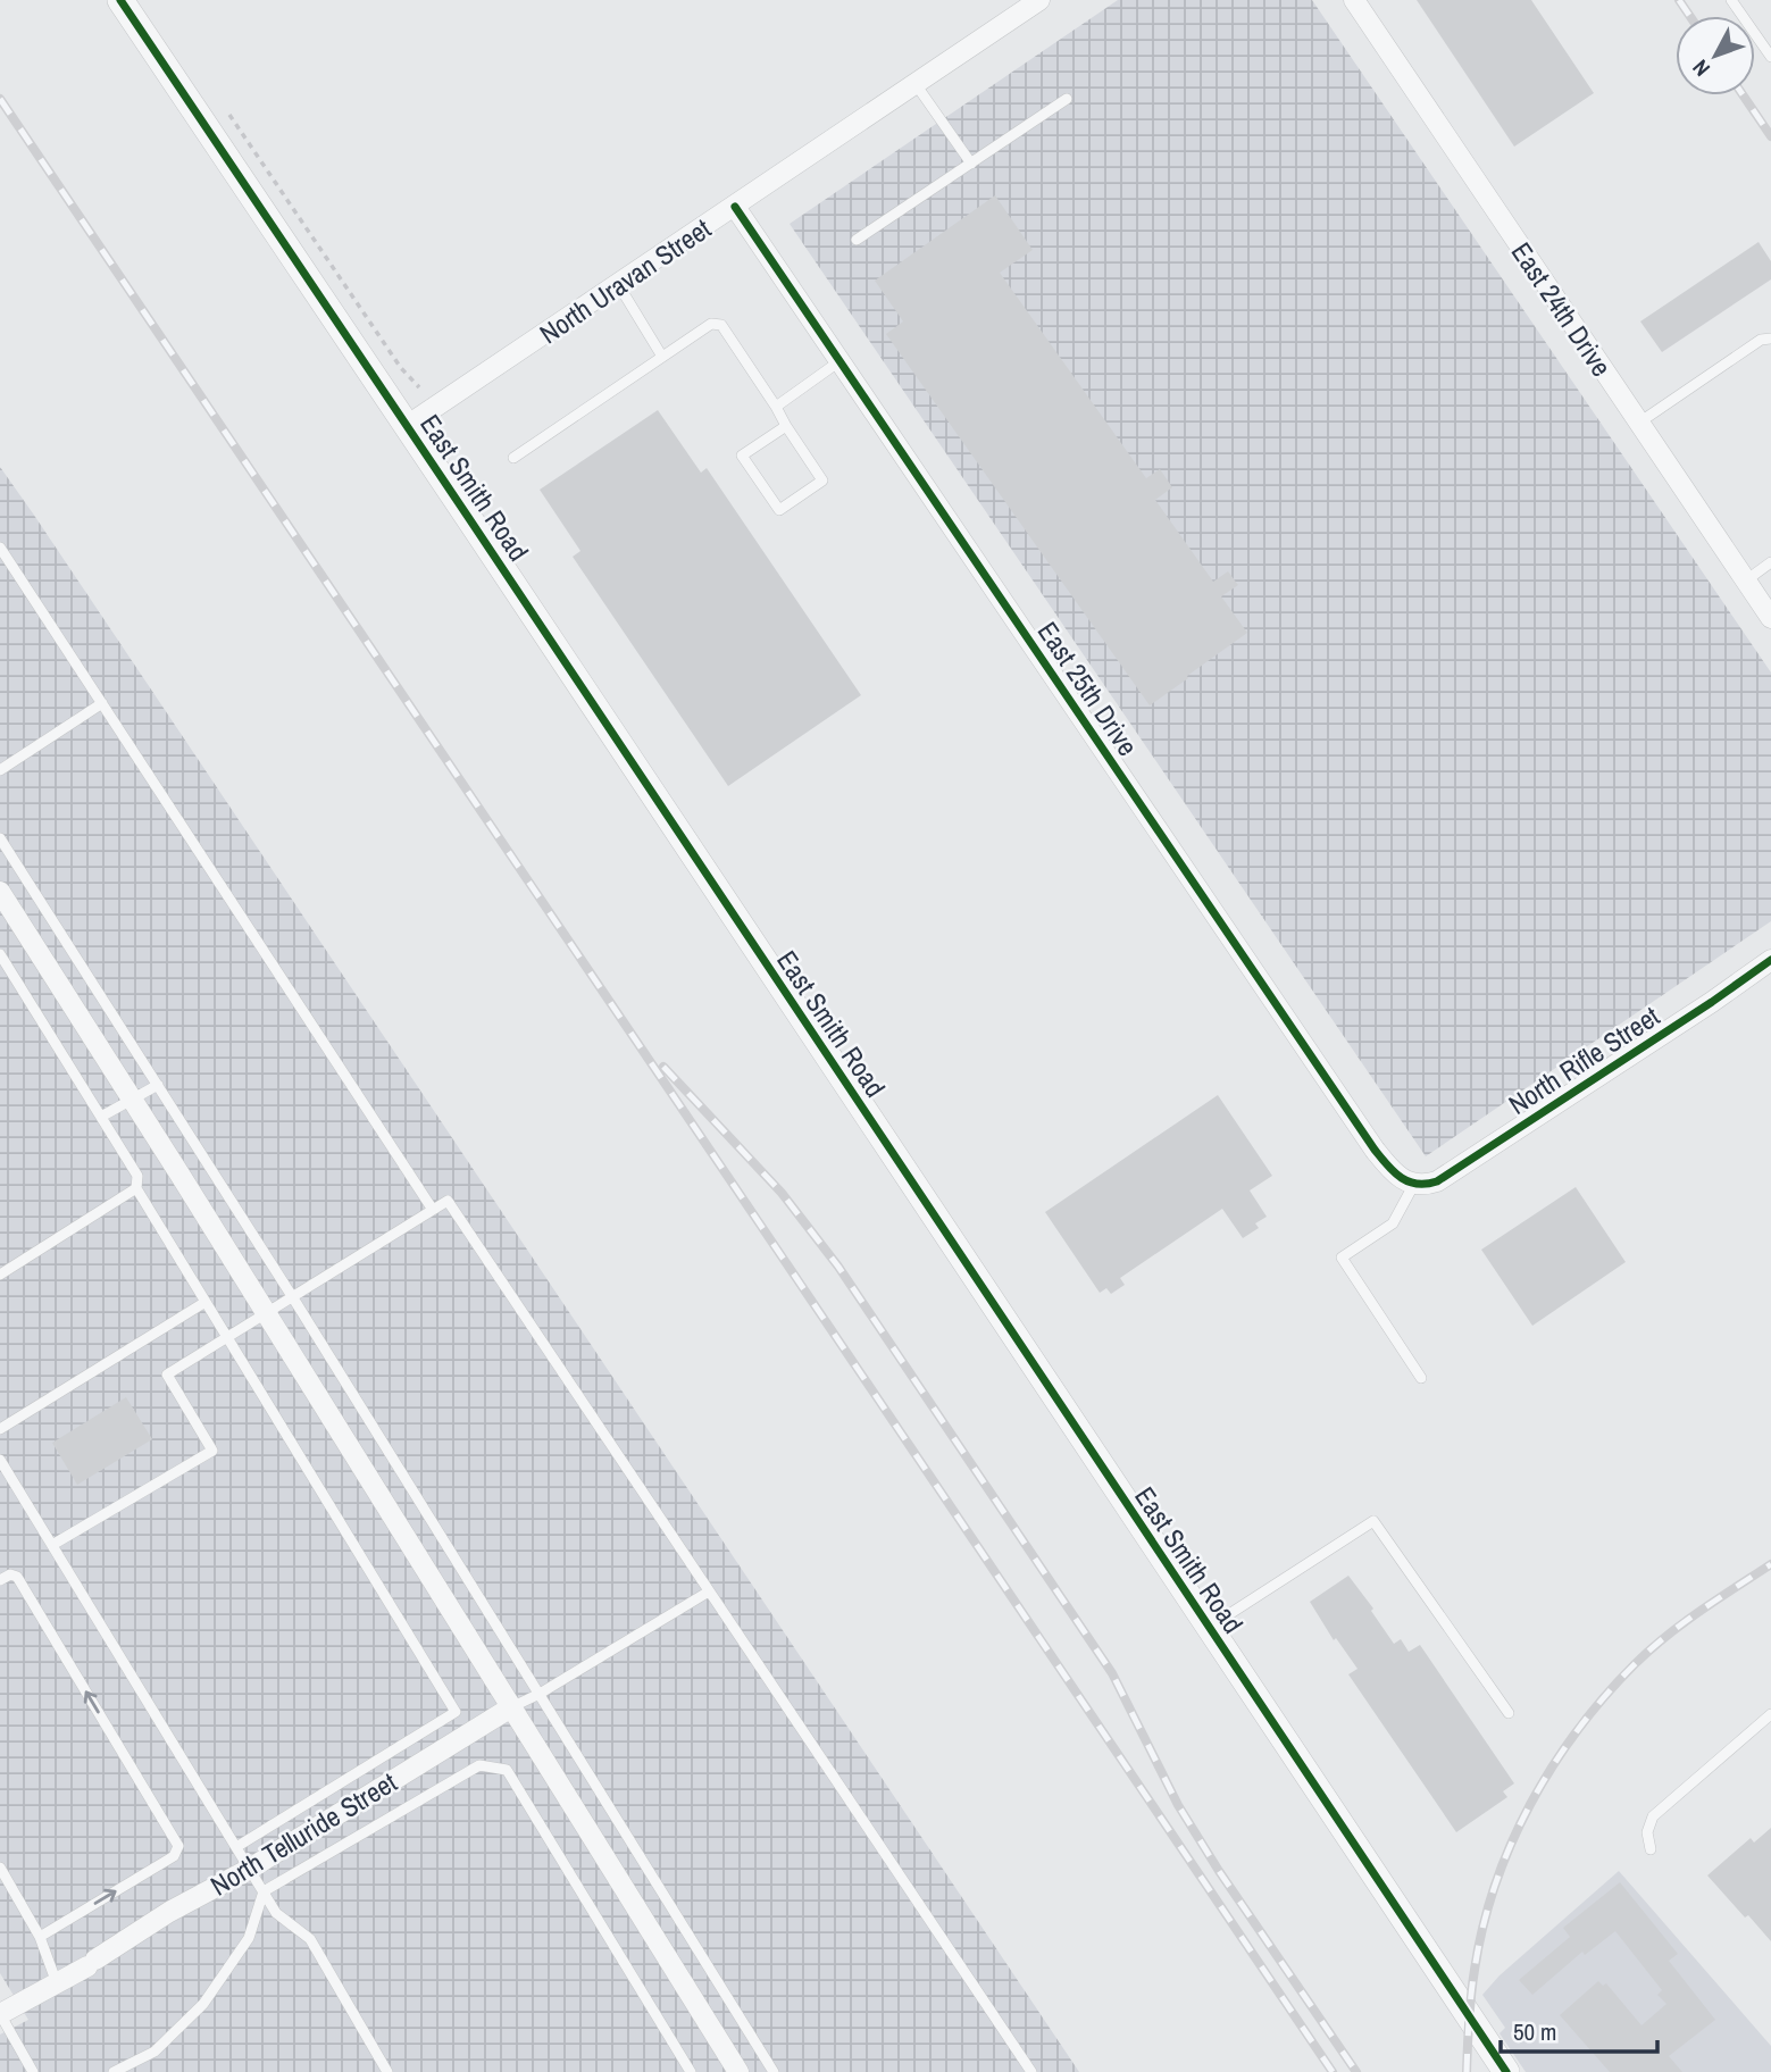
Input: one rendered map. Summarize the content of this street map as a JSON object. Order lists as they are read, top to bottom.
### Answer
{
  "streets": {
    "street": [
      "North Uravan Street",
      "East 24th Drive",
      "East Smith Road",
      "East 25th Drive",
      "North Rifle Street",
      "North Telluride Street"
    ]
  },
  "crossings": [
    ["North Uravan Street", "East Smith Road"],
    ["North Uravan Street", "East 25th Drive"],
    ["East 25th Drive", "North Rifle Street"]
  ],
  "scale_bar": "50 m",
  "north": "bottom left"
}
